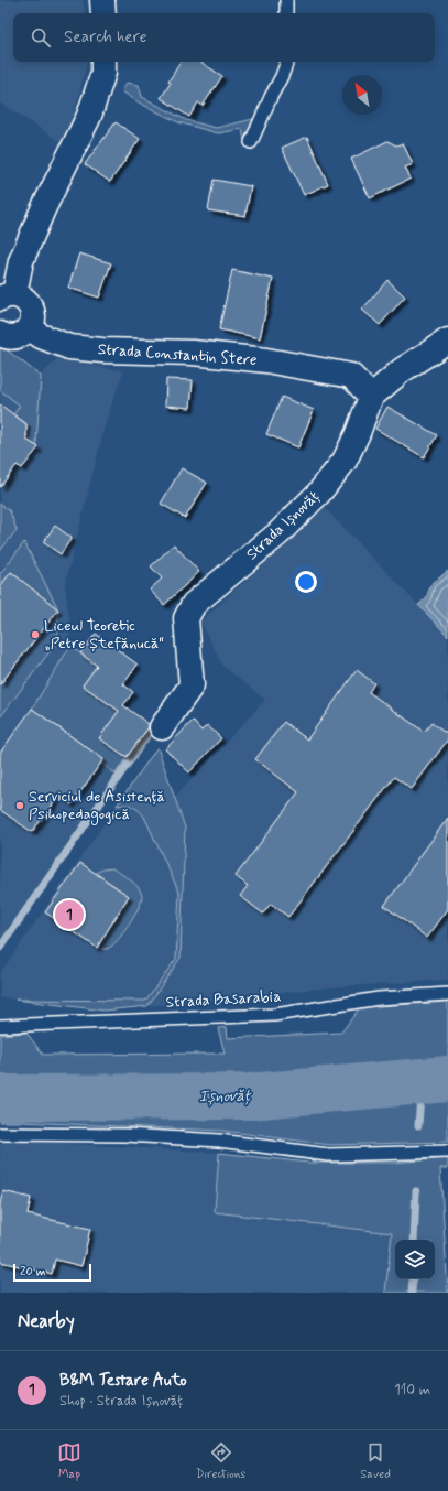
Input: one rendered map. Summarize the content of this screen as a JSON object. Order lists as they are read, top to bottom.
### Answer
{
  "streets": {
    "street": ["Strada Constantin Stere", "Strada Ișnovăț"],
    "lane": ["Strada Basarabia"]
  },
  "crossings": [
    ["Strada Constantin Stere", "Strada Ișnovăț"]
  ],
  "water": ["Ișnovăț"],
  "places": ["Liceul Teoretic „Petre Ștefănucă“", "Serviciul de Asistență Psihopedagogică"],
  "scale_bar": "20 m",
  "north": "top left",
  "page": {
    "search": "Search here",
    "pins": "1",
    "scale": "20 m",
    "heading": "Nearby",
    "list": [
      {
        "mark": "1",
        "name": "B&M Testare Auto",
        "note": "Shop · Strada Ișnovăț",
        "value": "110 m"
      }
    ],
    "nav": ["Map", "Directions", "Saved"]
  }
}
